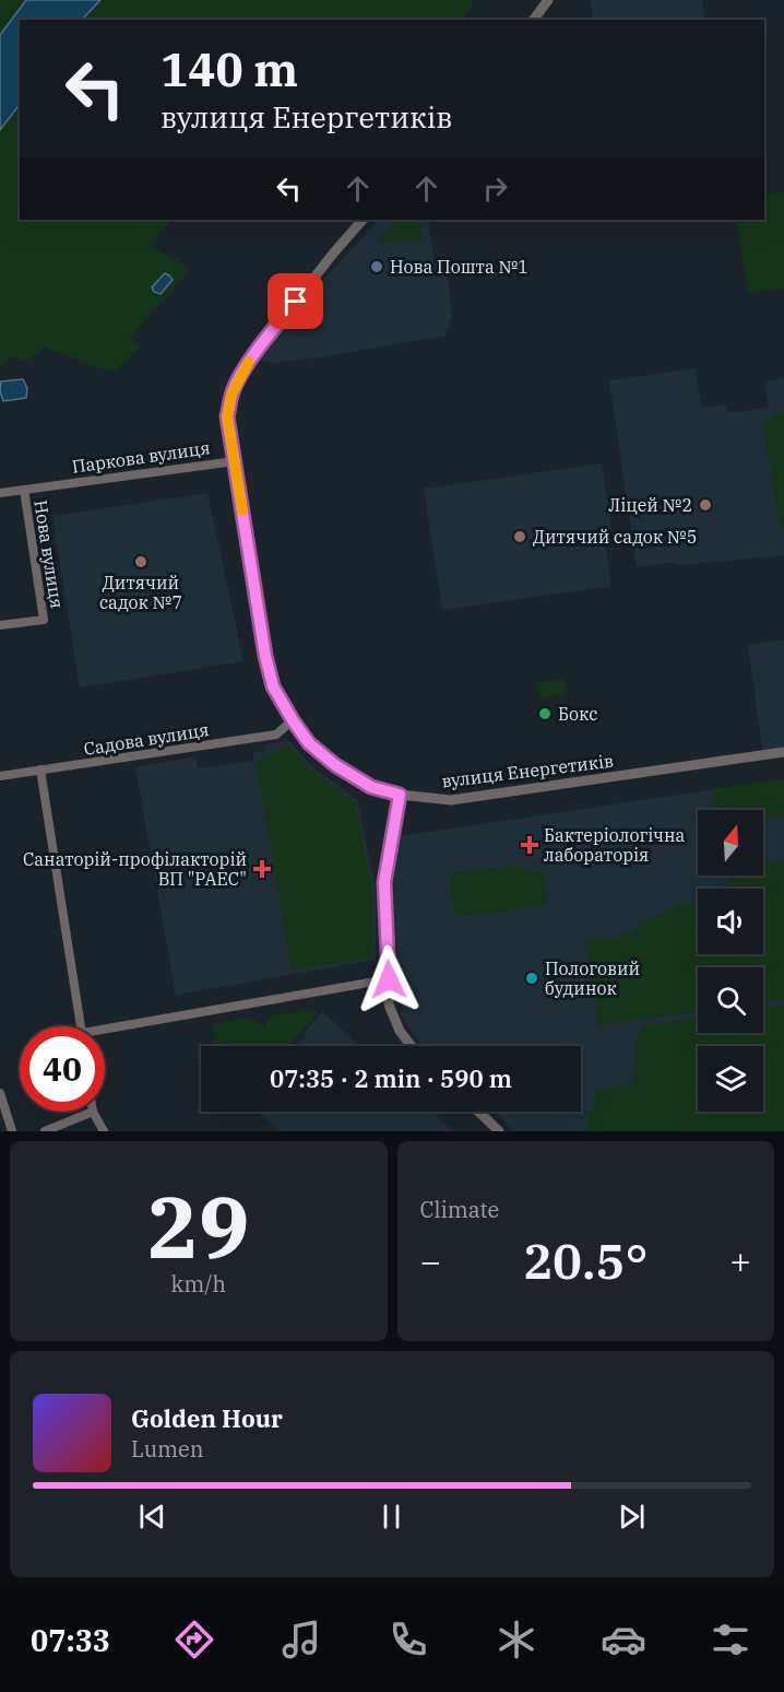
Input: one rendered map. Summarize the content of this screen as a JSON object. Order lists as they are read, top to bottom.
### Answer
{
  "streets": {
    "street": [
      "Паркова вулиця",
      "Нова вулиця",
      "Садова вулиця",
      "вулиця Енергетиків"
    ]
  },
  "crossings": [
    ["Паркова вулиця", "Нова вулиця"],
    ["Паркова вулиця", "вулиця Енергетиків"],
    ["Садова вулиця", "вулиця Енергетиків"]
  ],
  "places": {
    "other": [
      "Нова Пошта №1",
      "Ліцей №2",
      "Дитячий садок №5",
      "Дитячий садок №7",
      "Бокс",
      "Пологовий будинок"
    ],
    "health": ["Бактеріологічна лабораторія", "Санаторій-профілакторій ВП \"РАЕС\""]
  },
  "north": "top",
  "page": {
    "turn": ["140 m", "вулиця Енергетиків"],
    "limit": "40",
    "trip": "07:35 · 2 min · 590 m",
    "tile": [
      ["29", "km/h"],
      "Climate"
    ],
    "heat": ["−", "20.5°", "+"],
    "song": ["Golden Hour", "Lumen"],
    "tabs": "07:33"
  }
}
